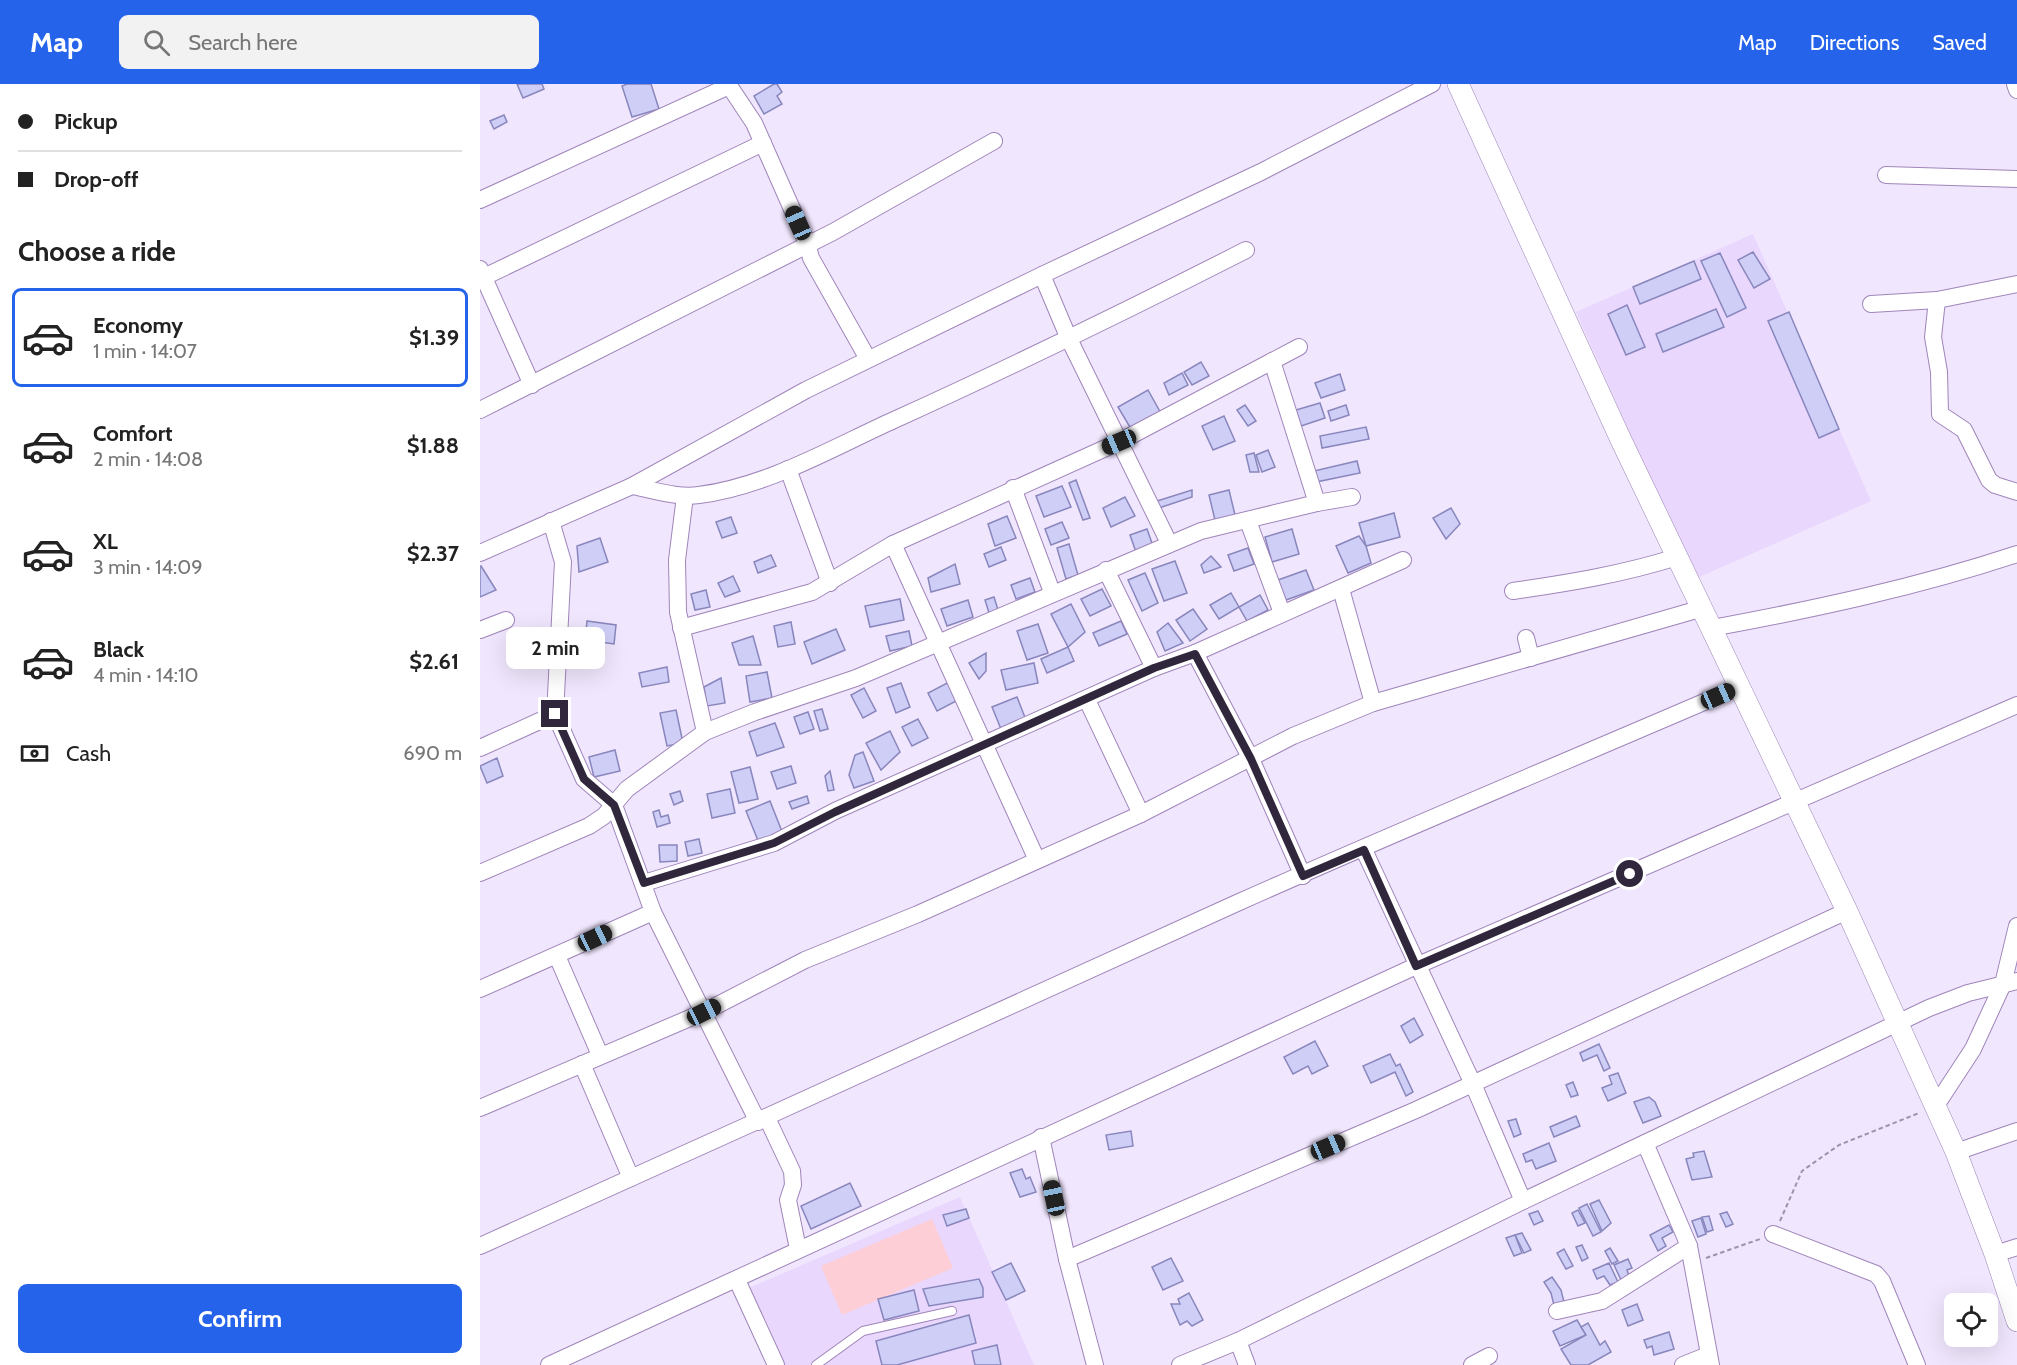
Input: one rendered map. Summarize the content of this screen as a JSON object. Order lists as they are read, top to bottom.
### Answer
{
  "page": {
    "header": "Map",
    "search": "Search here",
    "nav": ["Map", "Directions", "Saved"],
    "banner": ["Pickup", "Drop-off"],
    "heading": "Choose a ride",
    "list": [
      {
        "name": "Economy",
        "note": "1 min · 14:07",
        "value": "$1.39"
      },
      {
        "name": "Comfort",
        "note": "2 min · 14:08",
        "value": "$1.88"
      },
      {
        "name": "XL",
        "note": "3 min · 14:09",
        "value": "$2.37"
      },
      {
        "name": "Black",
        "note": "4 min · 14:10",
        "value": "$2.61"
      }
    ],
    "bubble": "2 min",
    "pay": ["Cash", "690 m"],
    "buttons": "Confirm"
  }
}
